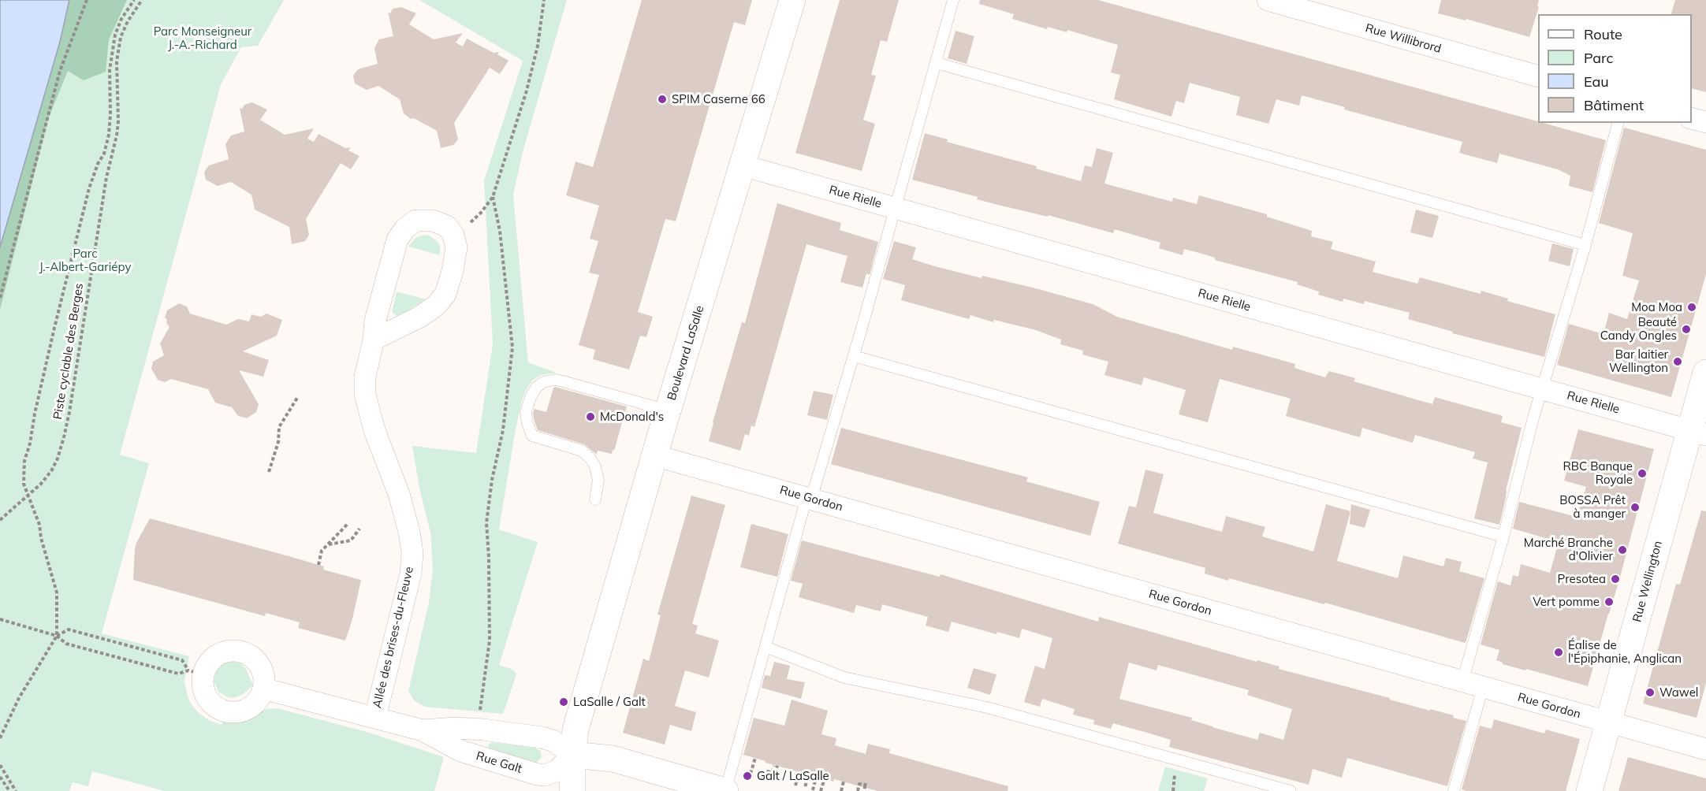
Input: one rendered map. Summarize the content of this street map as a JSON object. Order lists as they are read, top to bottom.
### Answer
{
  "streets": {
    "main road": ["Boulevard LaSalle", "Rue Wellington"],
    "street": [
      "Rue Willibrord",
      "Rue Rielle",
      "Rue Gordon",
      "Allée des brises-du-Fleuve",
      "Rue Galt"
    ],
    "path": ["Piste cyclable des Berges"]
  },
  "crossings": [
    ["Rue Rielle", "Boulevard LaSalle"],
    ["Rue Rielle", "Rue Wellington"],
    ["Boulevard LaSalle", "Rue Gordon"],
    ["Boulevard LaSalle", "Rue Galt"],
    ["Rue Gordon", "Rue Wellington"],
    ["Allée des brises-du-Fleuve", "Rue Galt"]
  ],
  "parks": ["Parc Monseigneur J.-A.-Richard", "Parc J.-Albert-Gariépy"],
  "places": [
    "SPIM Caserne 66",
    "Moa Moa",
    "Beauté Candy Ongles",
    "Bar laitier Wellington",
    "McDonald's",
    "RBC Banque Royale",
    "BOSSA Prêt à manger",
    "Marché Branche d'Olivier",
    "Presotea",
    "Vert pomme",
    "Église de l'Épiphanie, Anglican",
    "Wawel",
    "LaSalle / Galt",
    "Galt / LaSalle"
  ],
  "legend": [
    "Route",
    "Parc",
    "Eau",
    "Bâtiment"
  ]
}
